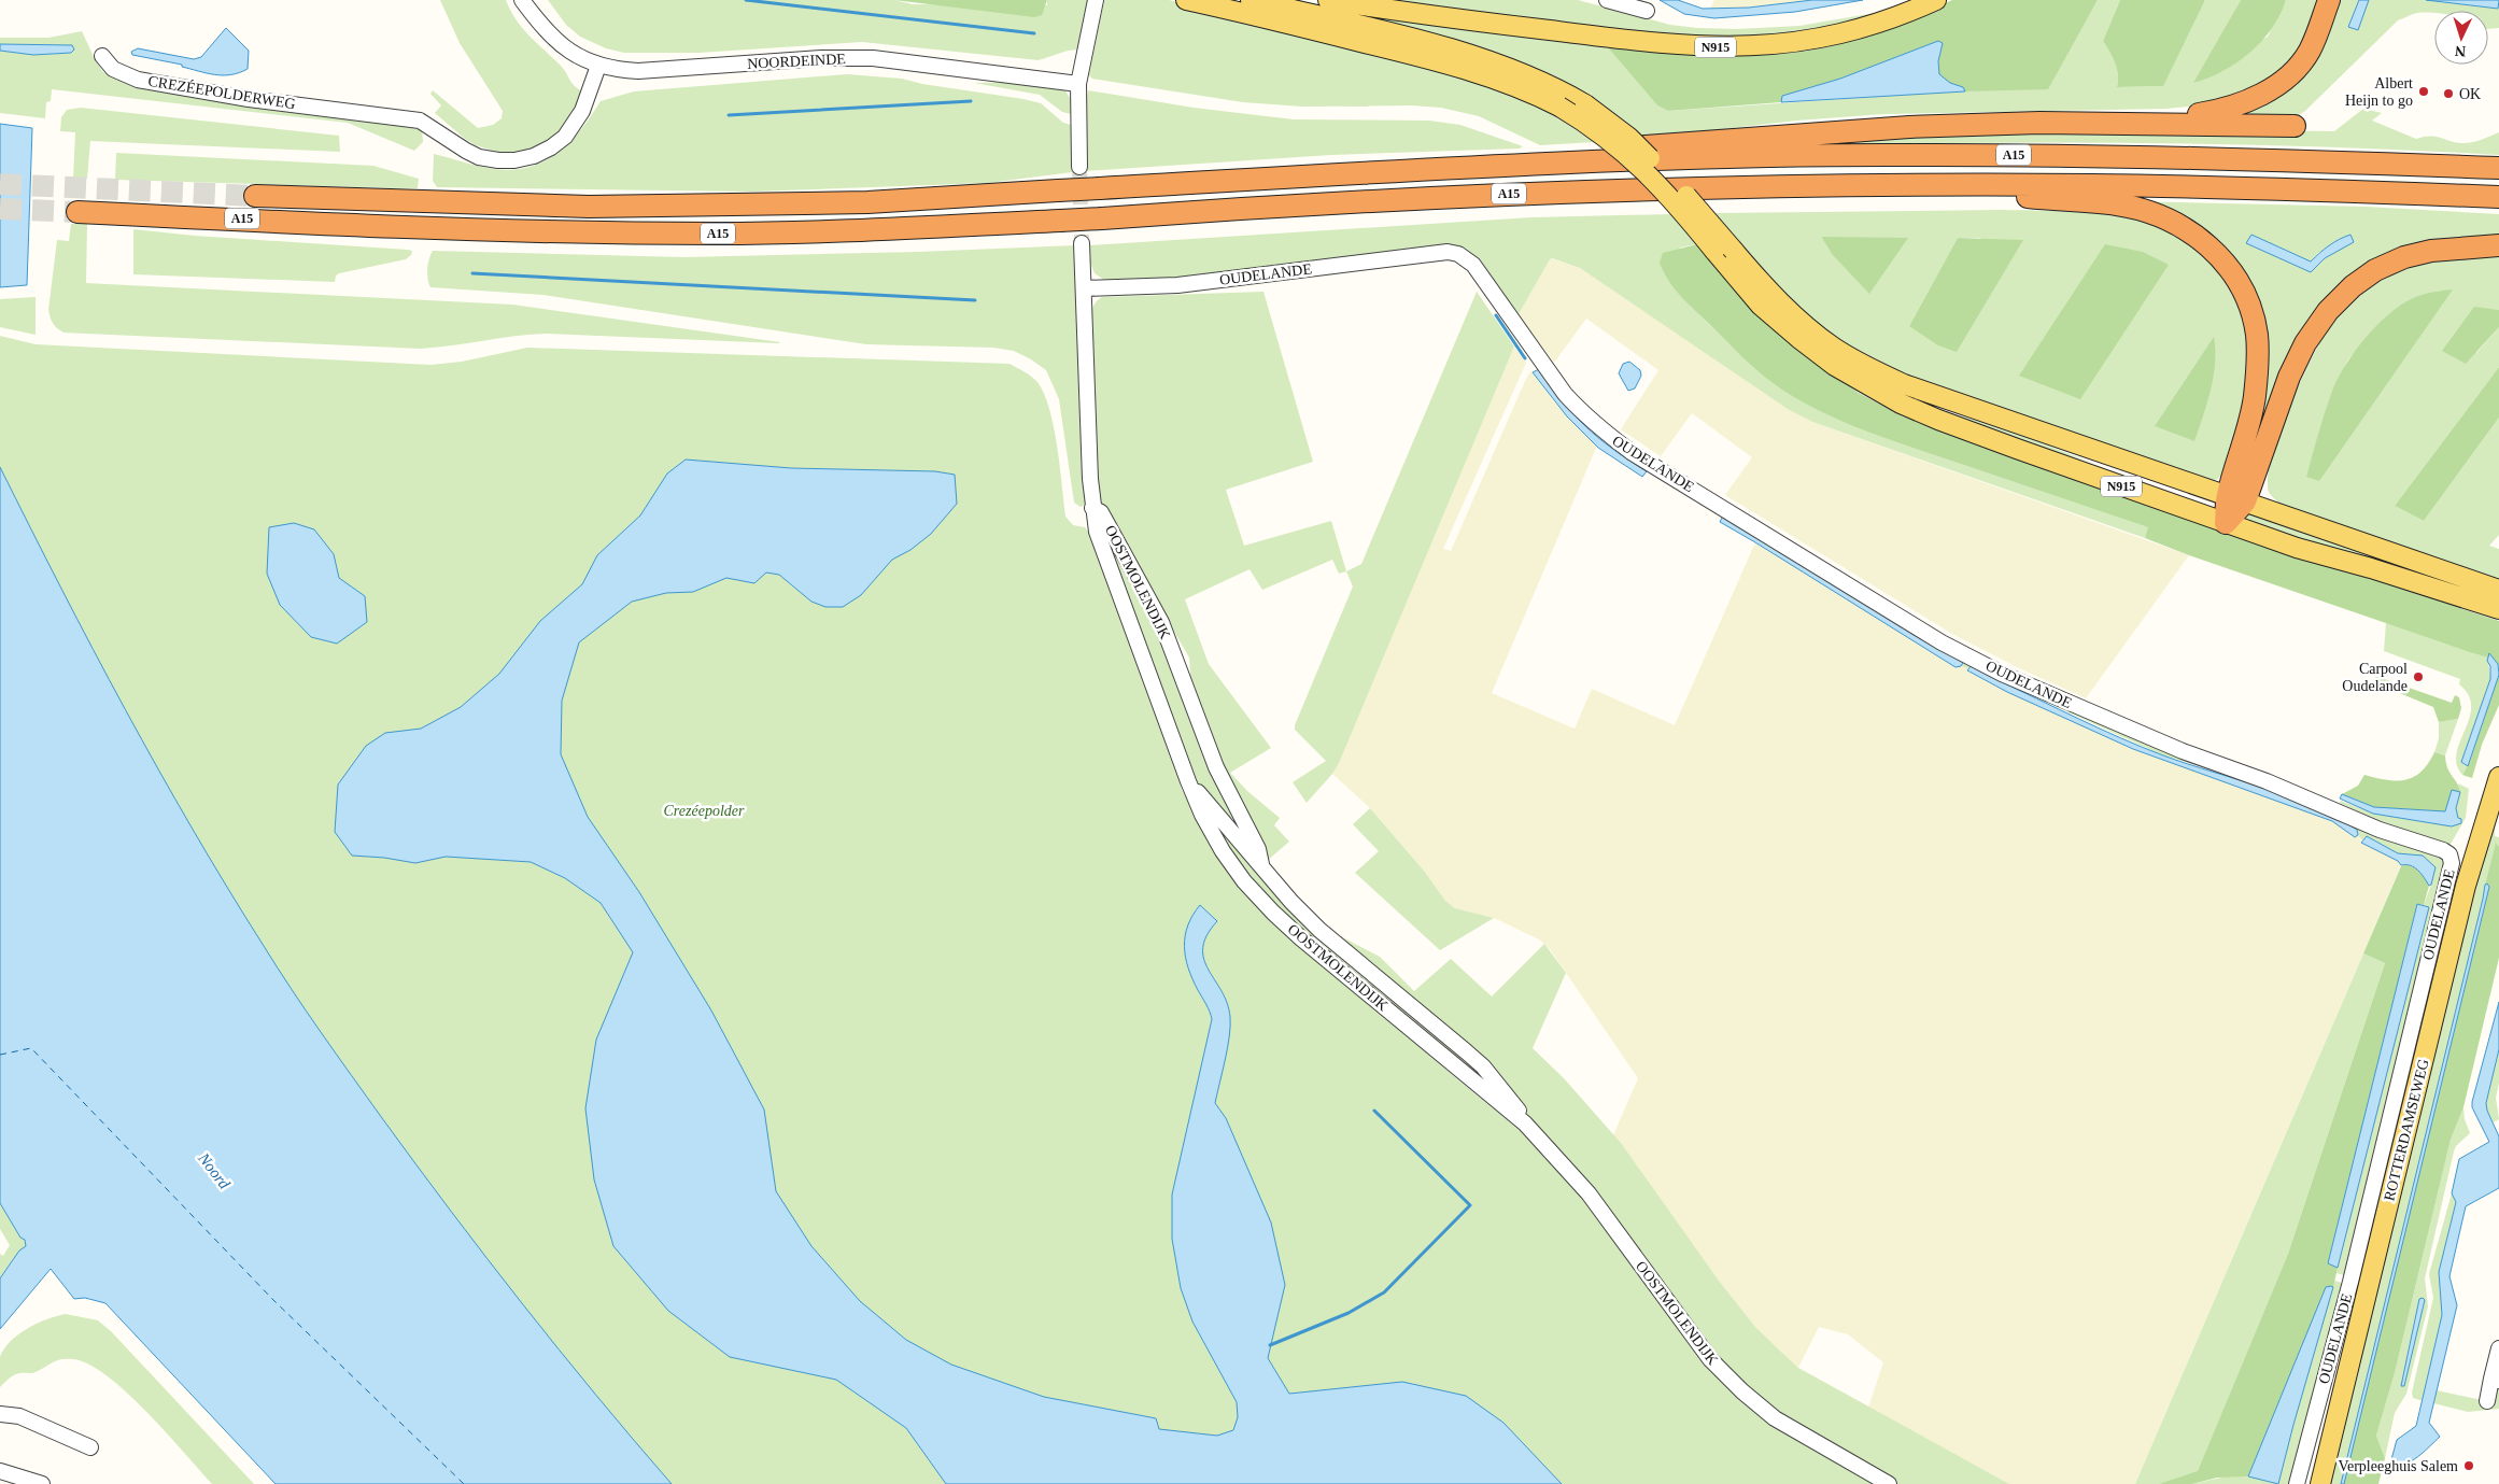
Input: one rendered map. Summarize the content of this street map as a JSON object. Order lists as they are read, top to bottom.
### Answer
{
  "streets": {
    "highway": ["A15"],
    "main road": ["N915", "ROTTERDAMSEWEG"],
    "street": [
      "NOORDEINDE",
      "CREZÉEPOLDERWEG",
      "OUDELANDE",
      "OOSTMOLENDIJK"
    ]
  },
  "crossings": [
    ["N915", "A15"],
    ["NOORDEINDE", "CREZÉEPOLDERWEG"],
    ["OUDELANDE", "OOSTMOLENDIJK"]
  ],
  "water": ["Noord"],
  "parks": ["Crezéepolder"],
  "places": [
    "Albert Heijn to go",
    "OK",
    "Carpool Oudelande",
    "Verpleeghuis Salem"
  ],
  "north": "bottom"
}
